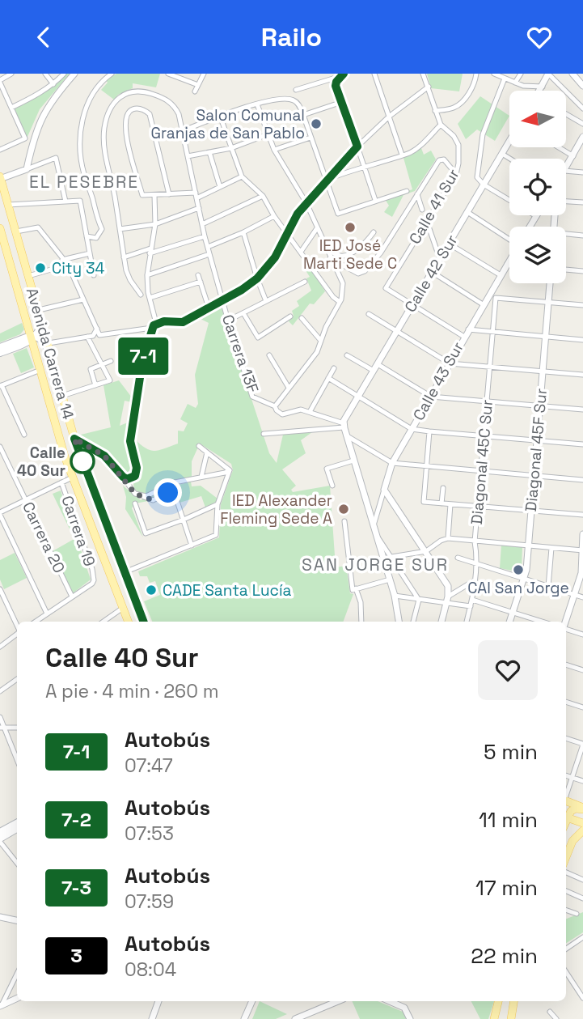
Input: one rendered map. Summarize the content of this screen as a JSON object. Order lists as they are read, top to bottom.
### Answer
{
  "streets": {
    "main road": ["Avenida Carrera 14"],
    "street": [
      "Calle 41 Sur",
      "Calle 42 Sur",
      "Carrera 13F",
      "Calle 43 Sur",
      "Diagonal 45F Sur",
      "Diagonal 45C Sur",
      "Carrera 19",
      "Carrera 20"
    ]
  },
  "crossings": [
    ["Calle 41 Sur", "Calle 42 Sur"],
    ["Calle 42 Sur", "Carrera 13F"],
    ["Carrera 19", "Carrera 20"]
  ],
  "districts": ["EL PESEBRE", "SAN JORGE SUR"],
  "places": [
    "Salon Comunal Granjas de San Pablo",
    "IED José Marti Sede C",
    "City 34",
    "Calle 40 Sur",
    "IED Alexander Fleming Sede A",
    "CAI San Jorge",
    "CADE Santa Lucía"
  ],
  "lines": ["bus line 7-1"],
  "north": "left",
  "page": {
    "header": "Railo",
    "on_map": "7-1",
    "heading": ["Calle 40 Sur", "A pie · 4 min · 260 m"],
    "list": [
      {
        "mark": "7-1",
        "name": "Autobús",
        "note": "07:47",
        "value": "5 min"
      },
      {
        "mark": "7-2",
        "name": "Autobús",
        "note": "07:53",
        "value": "11 min"
      },
      {
        "mark": "7-3",
        "name": "Autobús",
        "note": "07:59",
        "value": "17 min"
      },
      {
        "mark": "3",
        "name": "Autobús",
        "note": "08:04",
        "value": "22 min"
      }
    ]
  }
}
